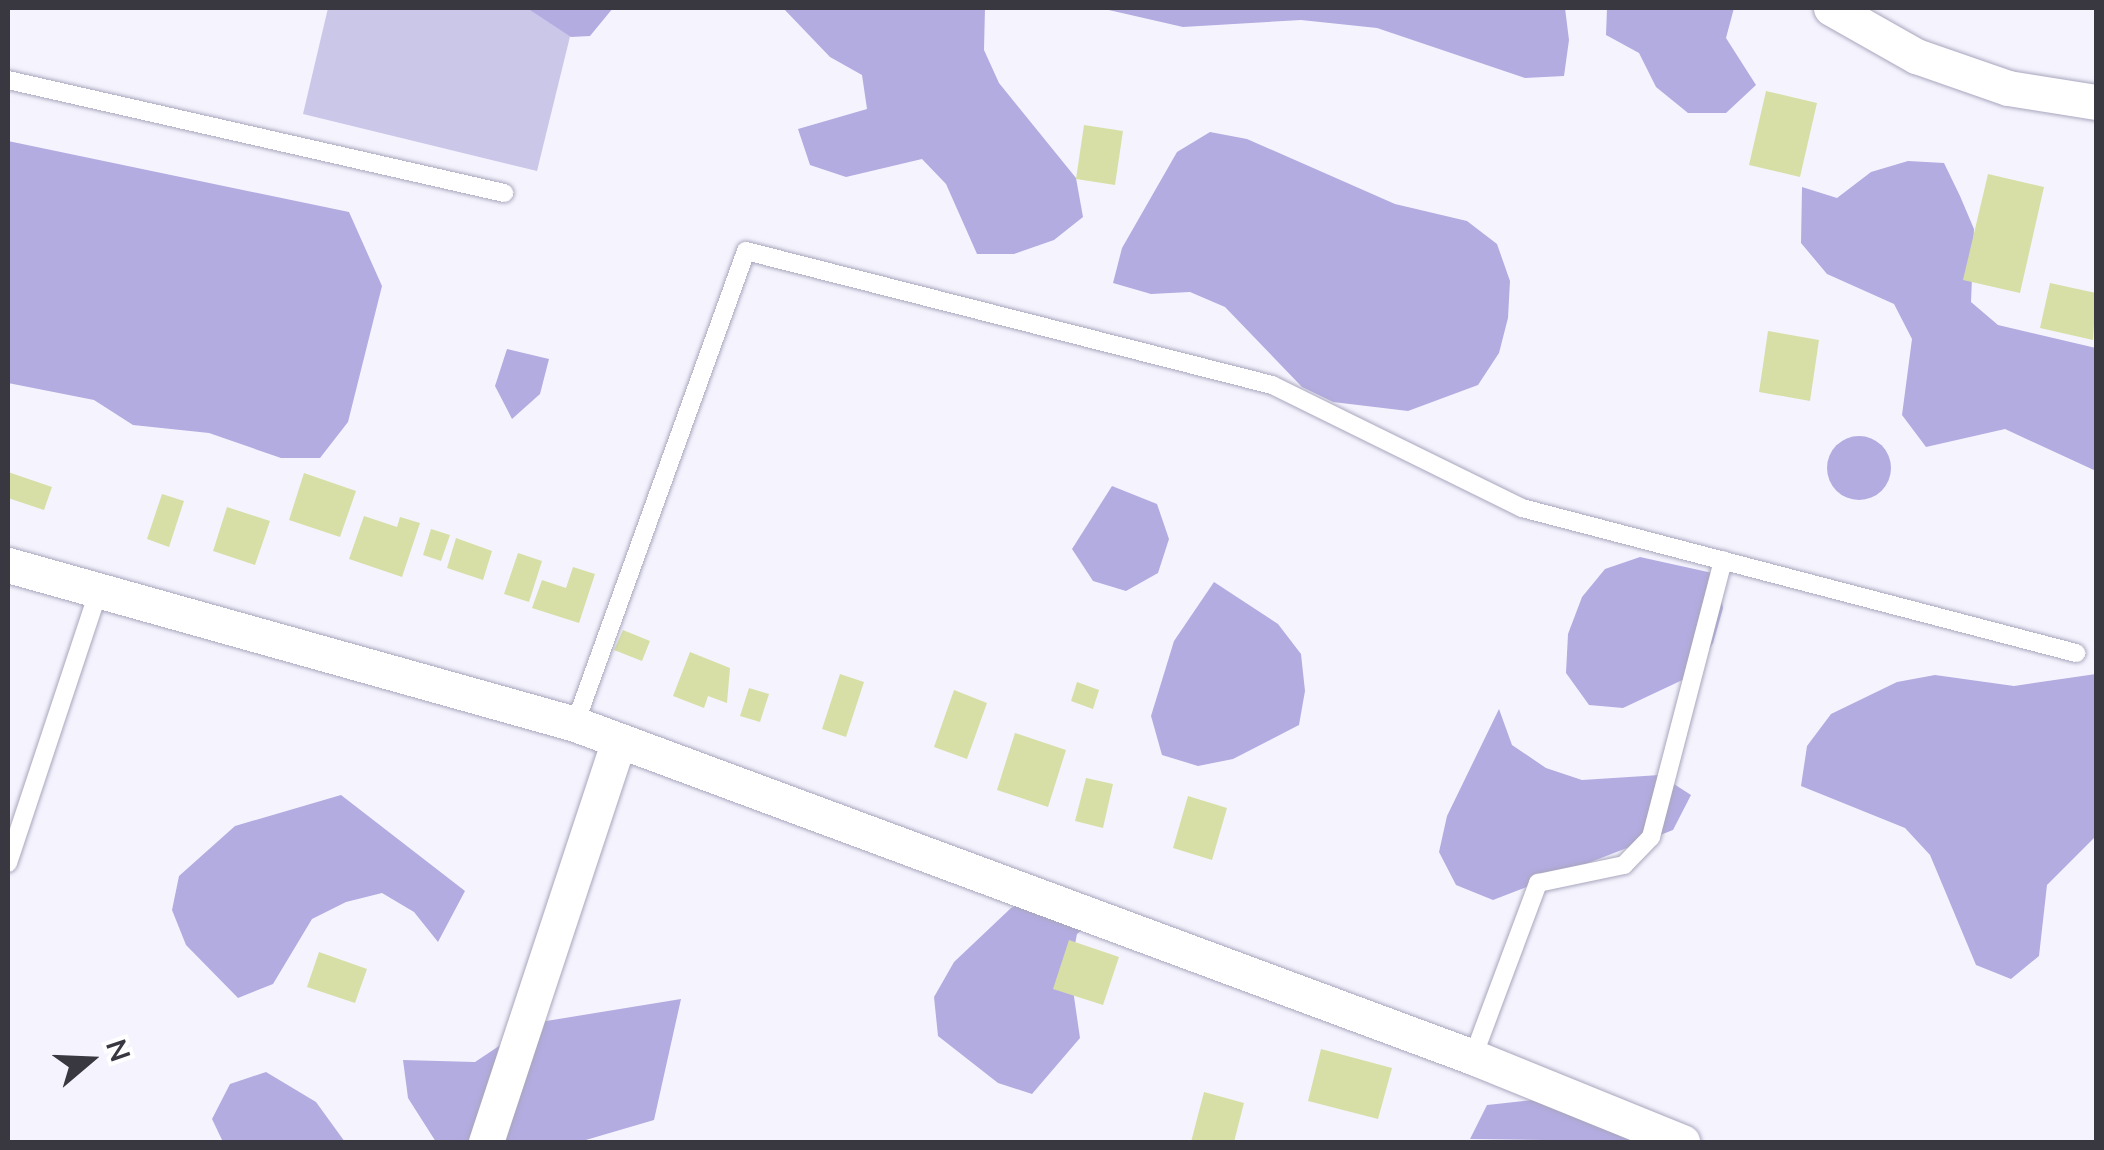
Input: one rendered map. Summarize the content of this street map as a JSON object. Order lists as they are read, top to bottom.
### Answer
{
  "north": "right"
}
